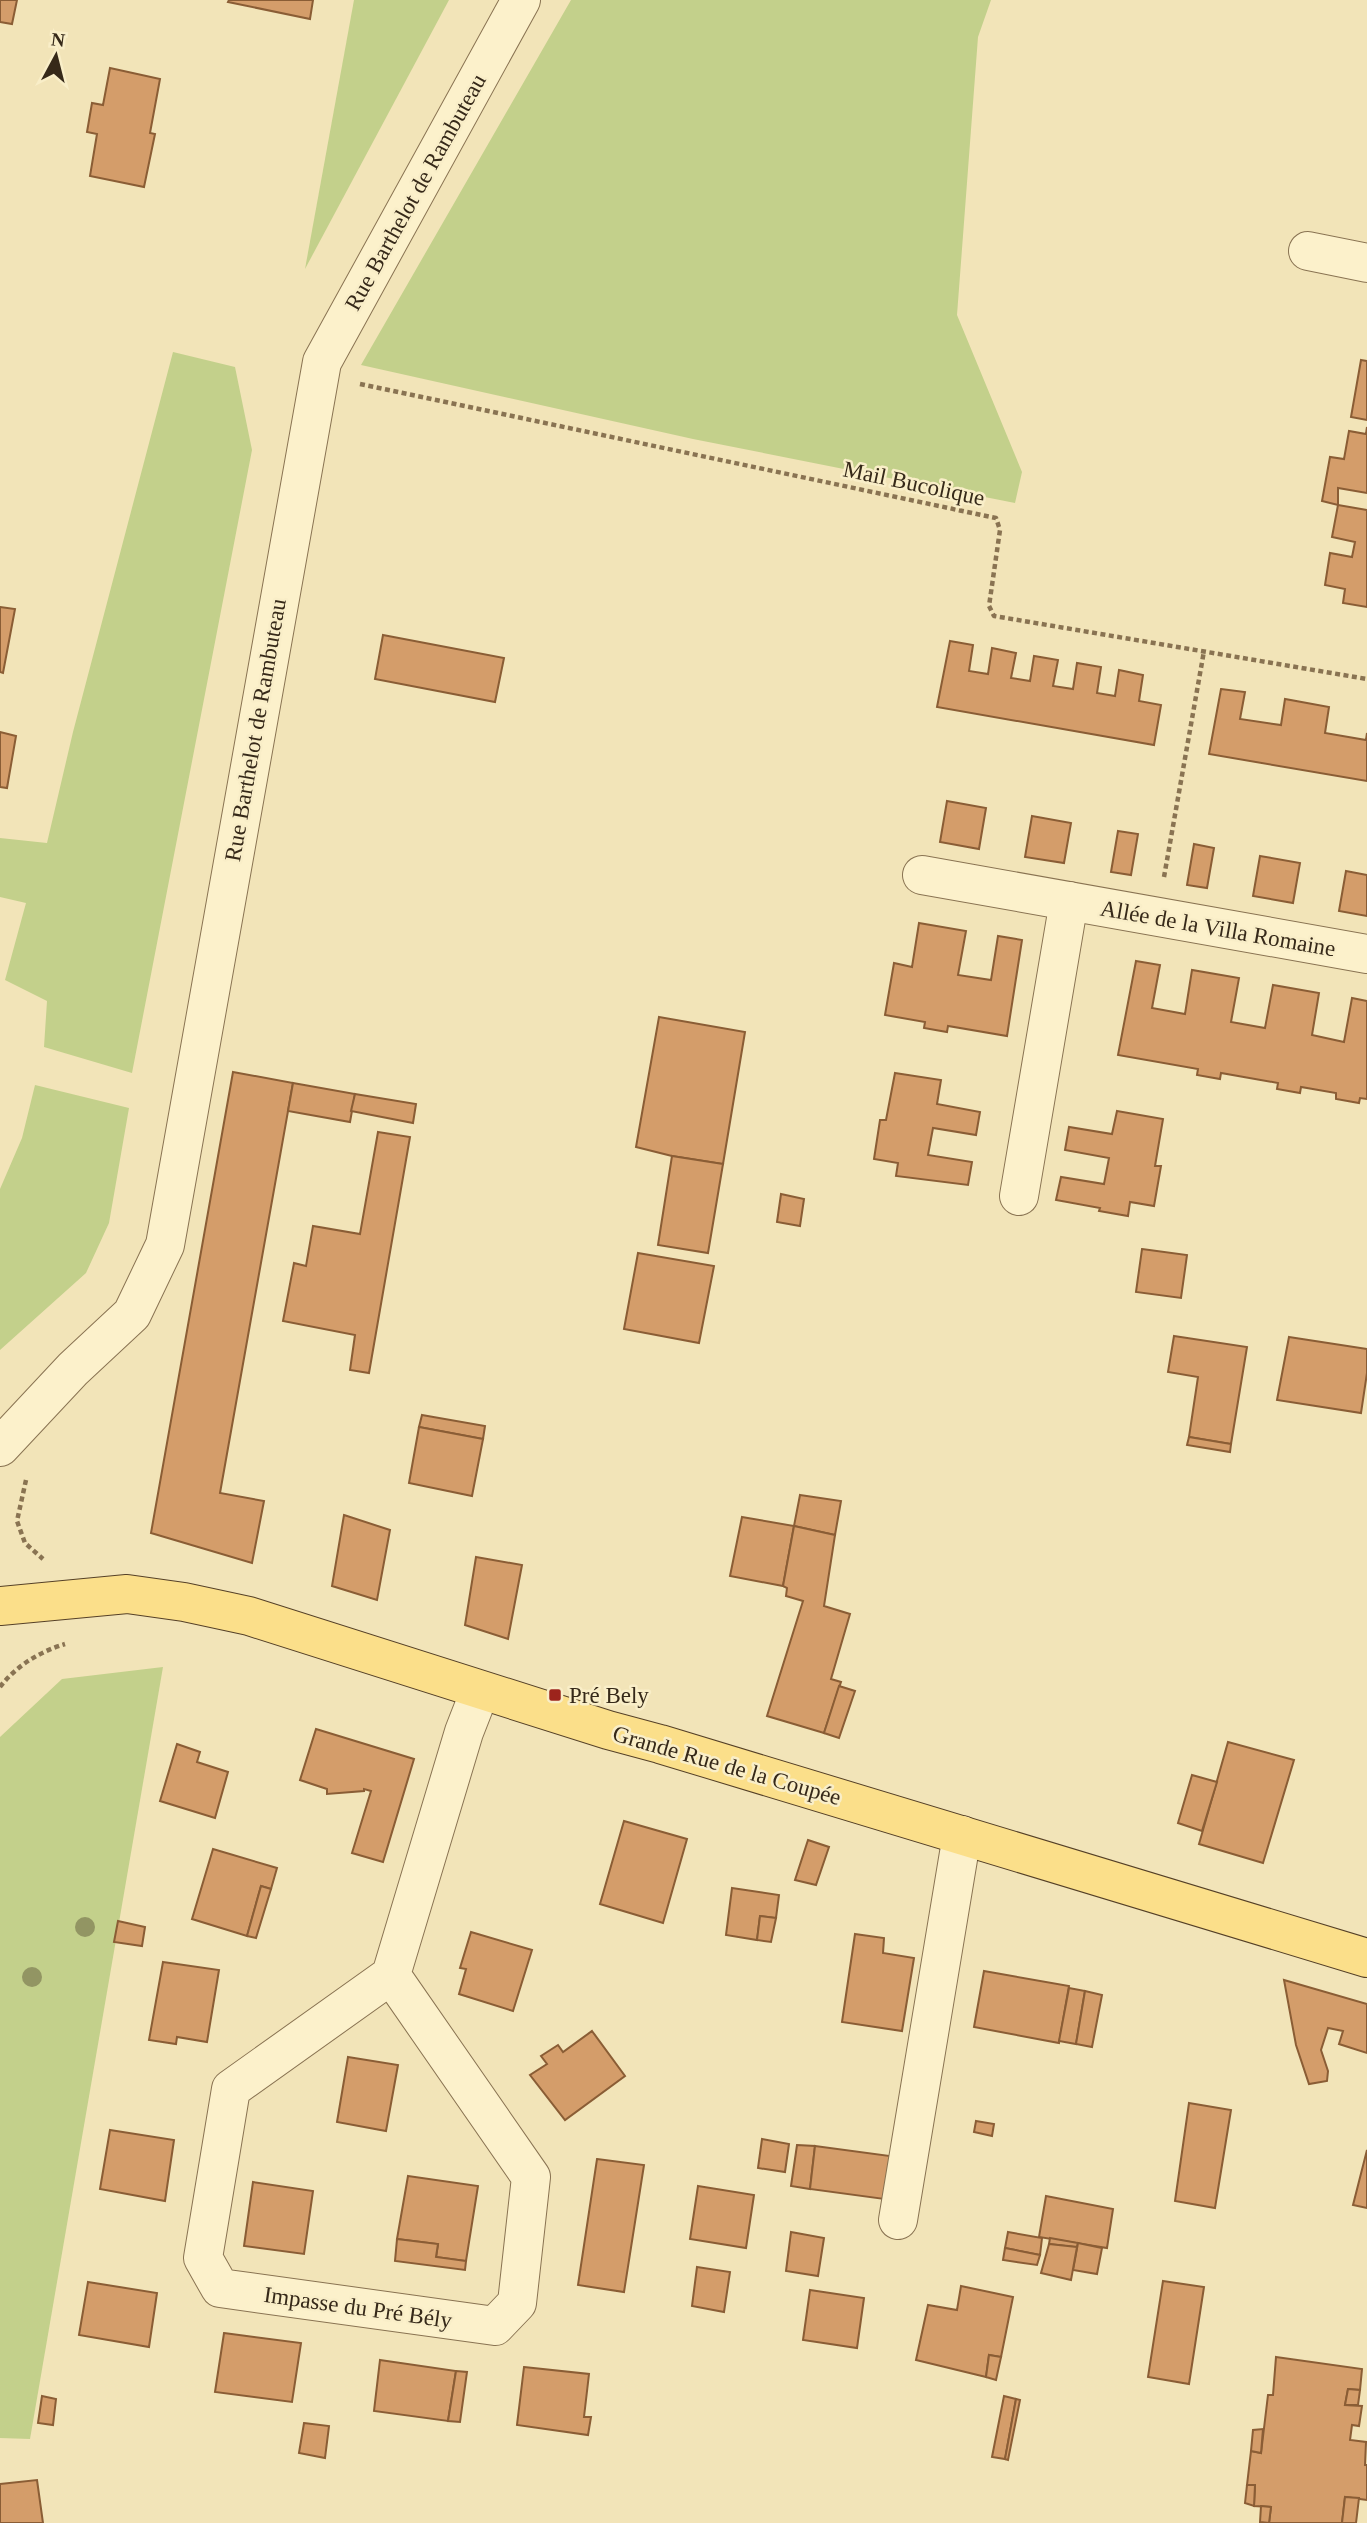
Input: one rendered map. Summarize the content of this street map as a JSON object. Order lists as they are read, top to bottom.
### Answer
{
  "streets": {
    "main road": ["Grande Rue de la Coupée"],
    "street": ["Rue Barthelot de Rambuteau", "Allée de la Villa Romaine", "Impasse du Pré Bély"],
    "path": ["Mail Bucolique"]
  },
  "places": {
    "transit": ["Pré Bely"]
  },
  "north": "top"
}
